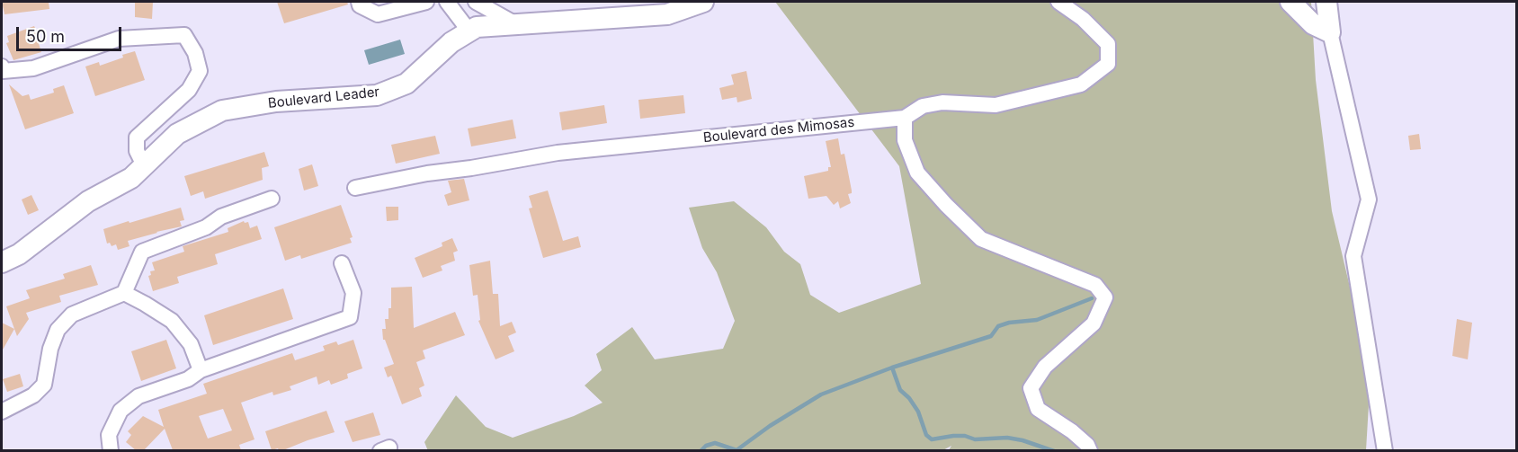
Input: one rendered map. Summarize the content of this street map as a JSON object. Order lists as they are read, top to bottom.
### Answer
{
  "streets": {
    "street": ["Boulevard Leader", "Boulevard des Mimosas"]
  },
  "scale_bar": "50 m"
}
